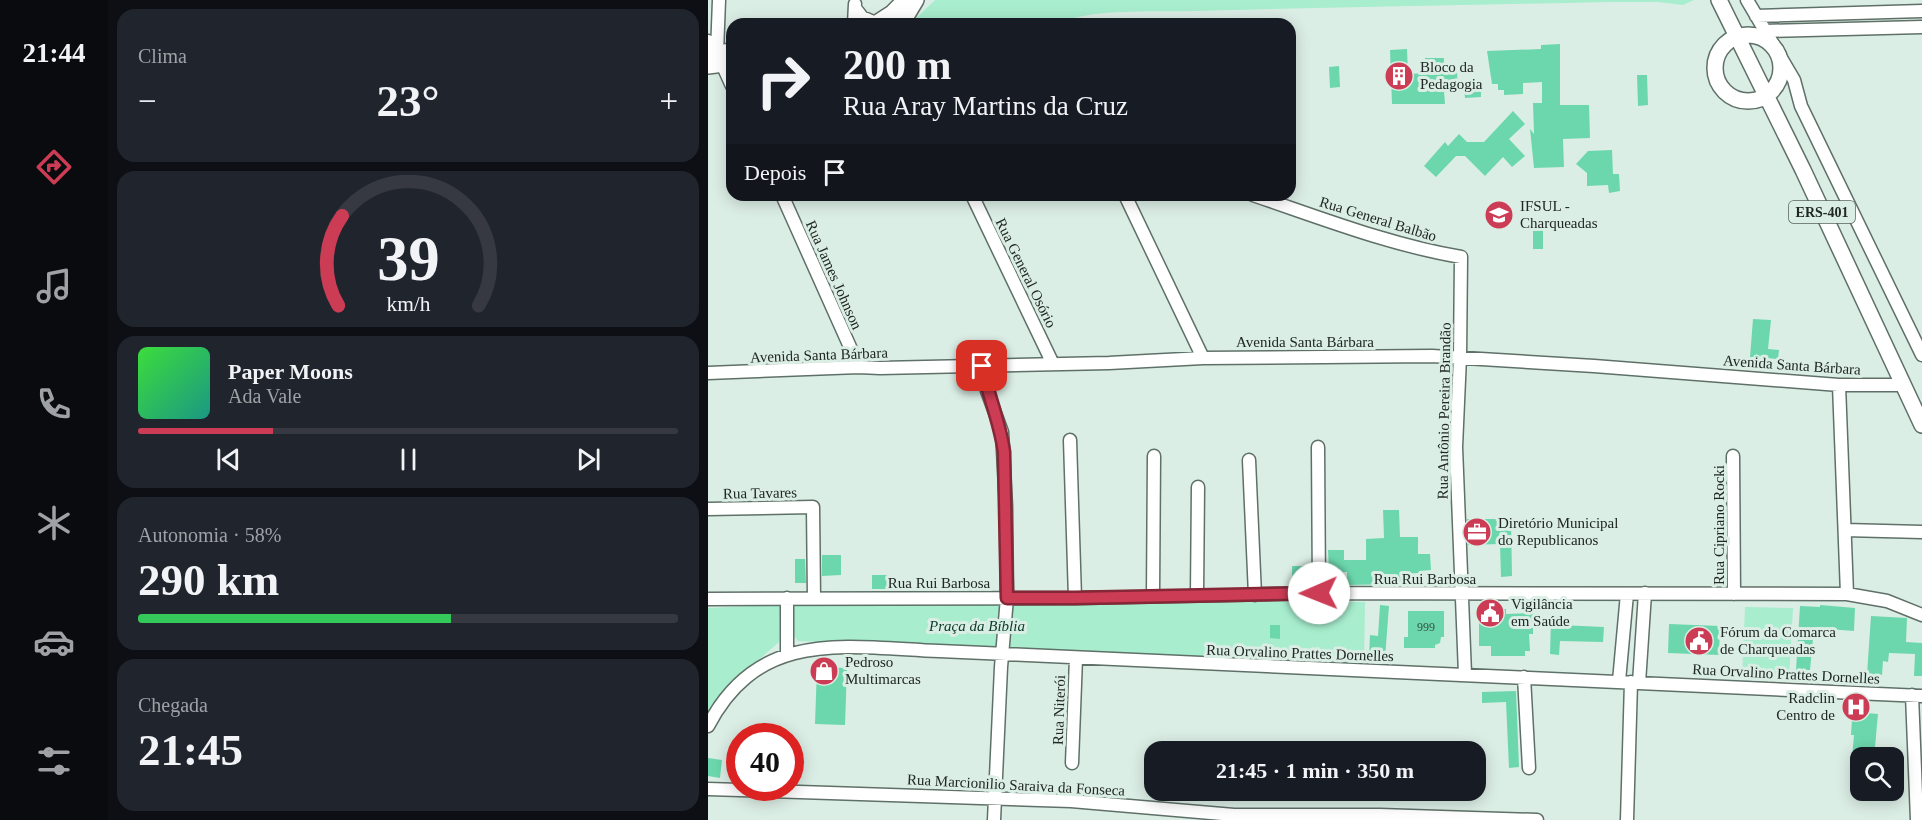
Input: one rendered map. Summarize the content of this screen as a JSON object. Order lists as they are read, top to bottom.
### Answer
{
  "streets": {
    "main road": ["ERS-401"],
    "street": [
      "Rua General Balbão",
      "Rua General Osório",
      "Rua James Johnson",
      "Avenida Santa Bárbara",
      "Rua Antônio Pereira Brandão",
      "Rua Tavares",
      "Rua Cipriano Rocki",
      "Rua Rui Barbosa",
      "Rua Orvalino Prattes Dornelles",
      "Rua Niterói",
      "Rua Marcionilio Saraiva da Fonseca"
    ]
  },
  "crossings": [
    ["ERS-401", "Avenida Santa Bárbara"],
    ["Rua General Balbão", "Rua Antônio Pereira Brandão"],
    ["Rua General Osório", "Avenida Santa Bárbara"],
    ["Rua James Johnson", "Avenida Santa Bárbara"],
    ["Avenida Santa Bárbara", "Rua Antônio Pereira Brandão"],
    ["Rua Antônio Pereira Brandão", "Rua Rui Barbosa"],
    ["Rua Antônio Pereira Brandão", "Rua Orvalino Prattes Dornelles"],
    ["Rua Tavares", "Rua Rui Barbosa"],
    ["Rua Cipriano Rocki", "Rua Rui Barbosa"],
    ["Rua Orvalino Prattes Dornelles", "Rua Niterói"]
  ],
  "parks": ["Praça da Bíblia"],
  "places": {
    "building": ["Bloco da Pedagogia"],
    "school or university": ["IFSUL - Charqueadas"],
    "office": ["Diretório Municipal do Republicanos"],
    "public building": ["Vigilância em Saúde", "Fórum da Comarca de Charqueadas"],
    "shop": ["Pedroso Multimarcas"],
    "hospital": ["Radclin Centro de"]
  },
  "house_numbers": ["999"],
  "page": {
    "tabs": "21:44",
    "tile": [
      "Clima",
      ["Autonomia · 58%", "290 km"],
      ["Chegada", "21:45"]
    ],
    "turn": ["200 m", "Rua Aray Martins da Cruz"],
    "heat": ["−", "23°", "+"],
    "then": "Depois",
    "song": ["Paper Moons", "Ada Vale"],
    "limit": "40",
    "trip": "21:45 · 1 min · 350 m",
    "gauge": ["39", "km/h"]
  }
}
